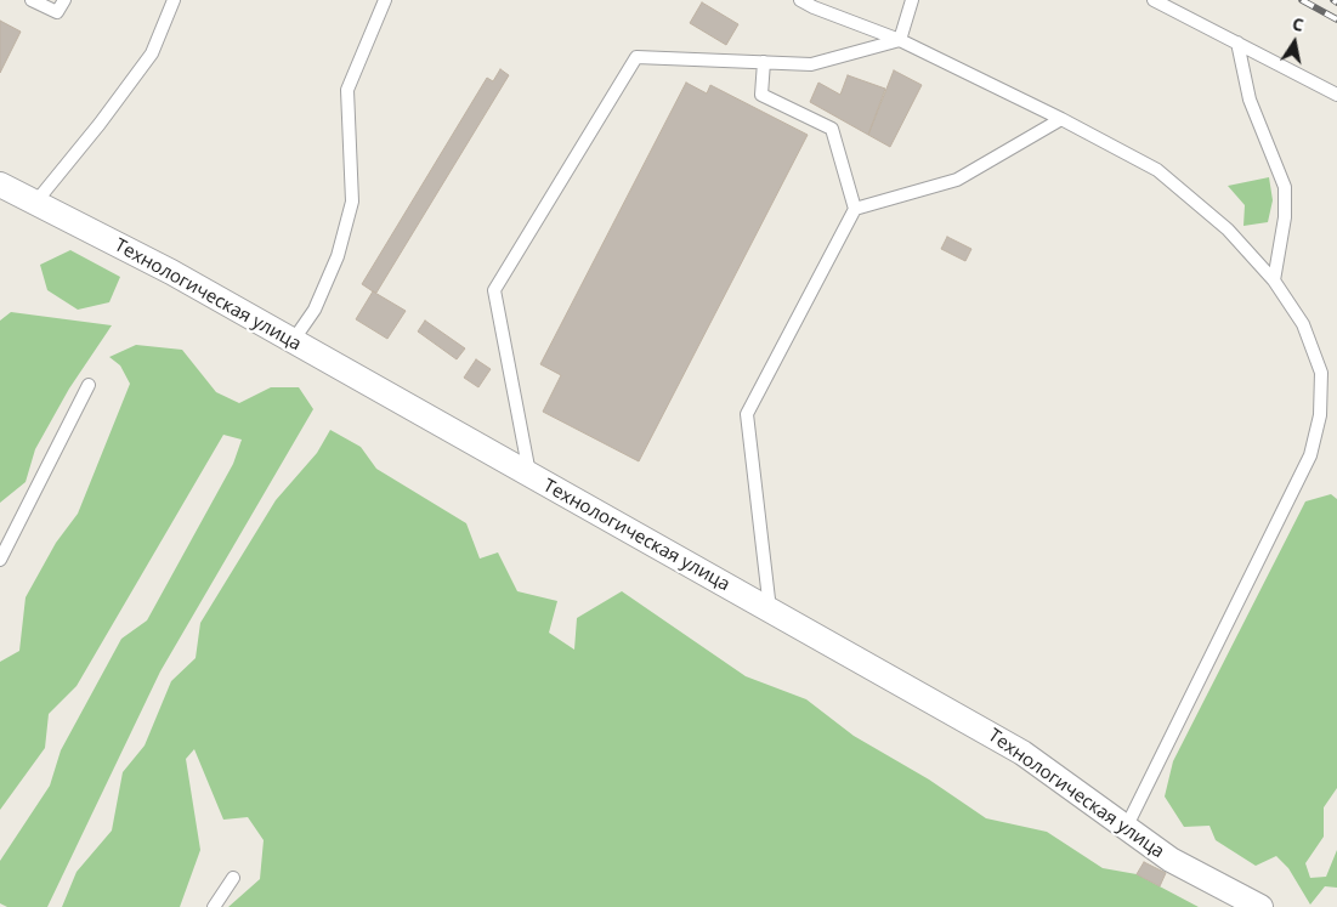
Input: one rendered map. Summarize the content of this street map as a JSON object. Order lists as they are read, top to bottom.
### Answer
{
  "streets": {
    "street": ["Технологическая улица"]
  },
  "north": "top"
}
